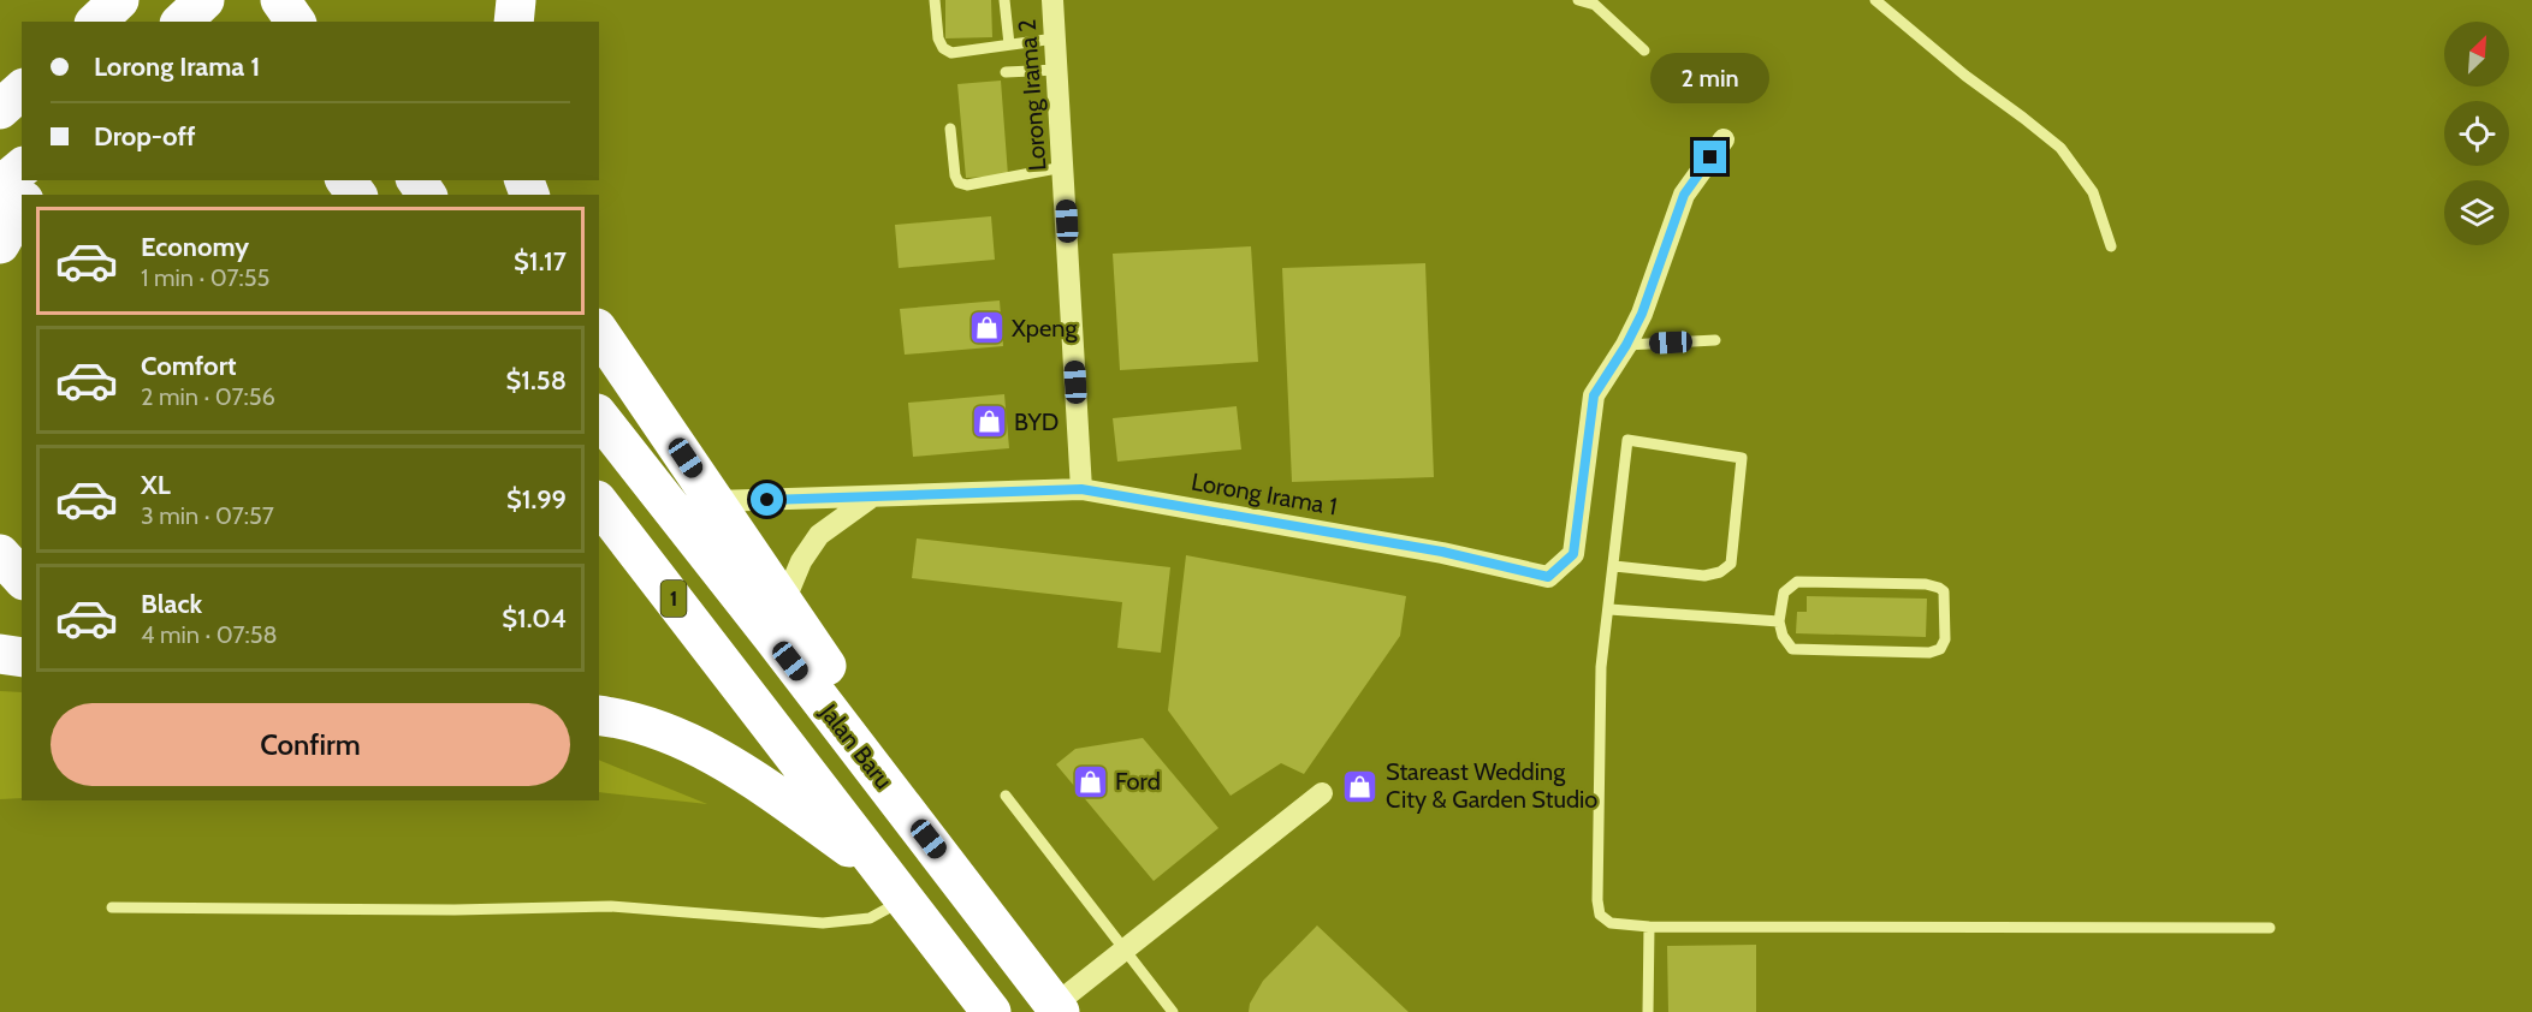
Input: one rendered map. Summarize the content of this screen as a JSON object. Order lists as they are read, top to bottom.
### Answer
{
  "streets": {
    "highway": ["1", "Jalan Baru"],
    "street": ["Lorong Irama 2", "Lorong Irama 1"]
  },
  "crossings": [
    ["Lorong Irama 2", "Lorong Irama 1"]
  ],
  "places": {
    "shop": [
      "Xpeng",
      "BYD",
      "Ford",
      "Stareast Wedding City & Garden Studio"
    ]
  },
  "north": "top right",
  "page": {
    "banner": ["Lorong Irama 1", "Drop-off"],
    "bubble": "2 min",
    "list": [
      {
        "name": "Economy",
        "note": "1 min · 07:55",
        "value": "$1.17"
      },
      {
        "name": "Comfort",
        "note": "2 min · 07:56",
        "value": "$1.58"
      },
      {
        "name": "XL",
        "note": "3 min · 07:57",
        "value": "$1.99"
      },
      {
        "name": "Black",
        "note": "4 min · 07:58",
        "value": "$1.04"
      }
    ],
    "buttons": "Confirm"
  }
}
